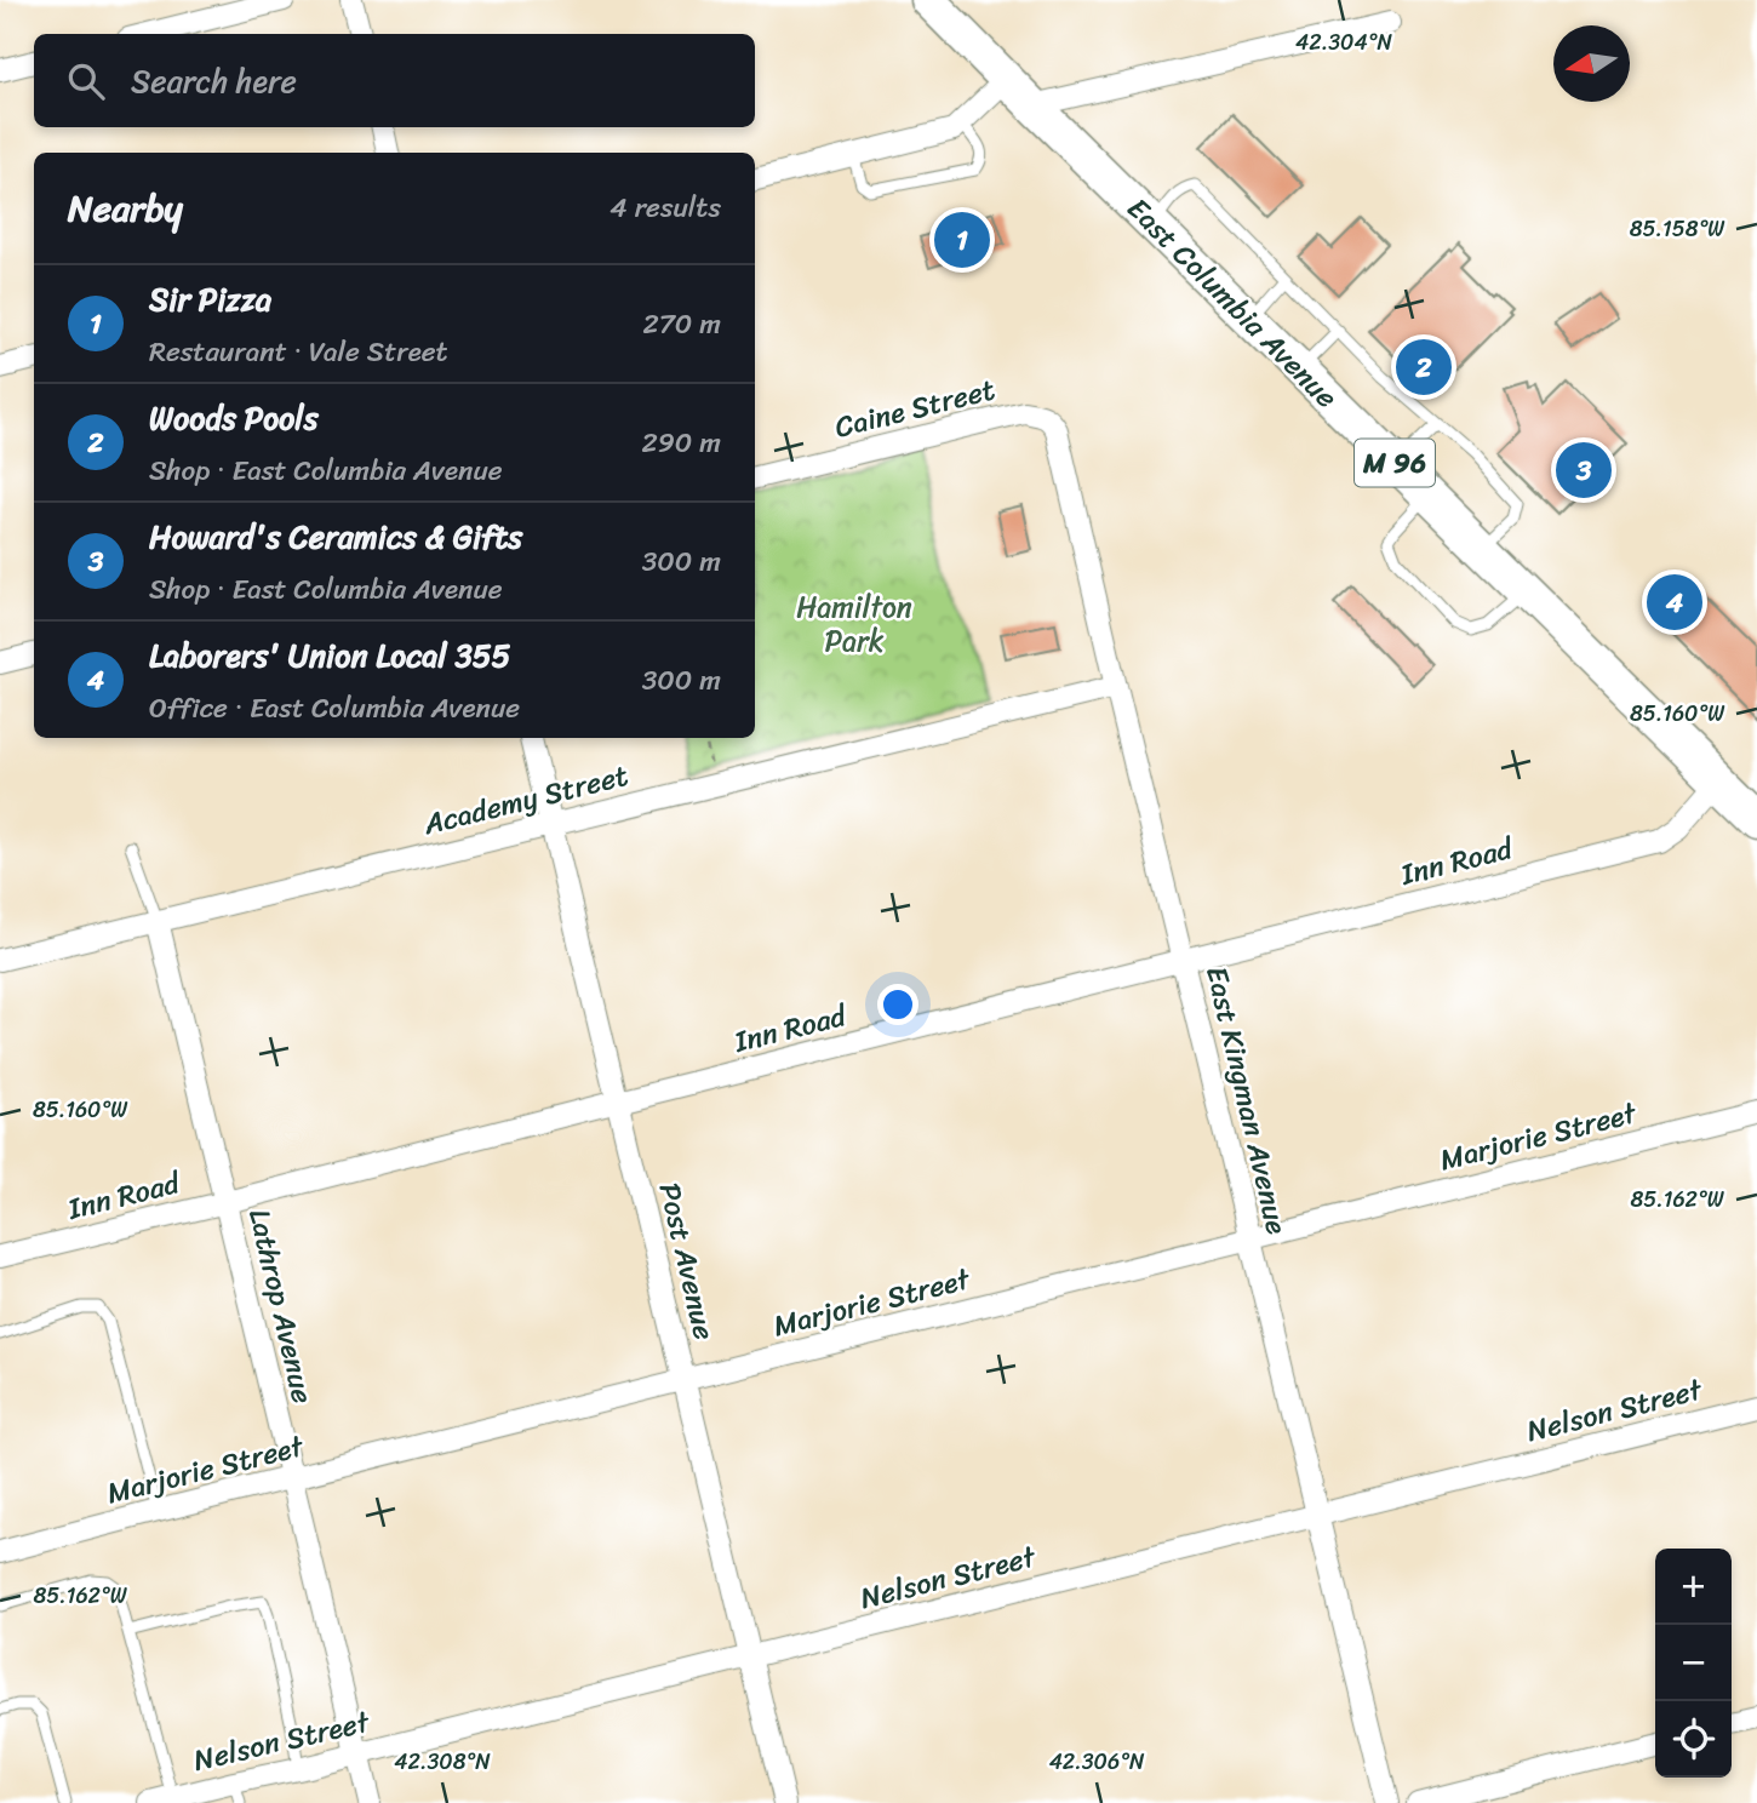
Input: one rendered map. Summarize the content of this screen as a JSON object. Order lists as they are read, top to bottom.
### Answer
{
  "streets": {
    "main road": ["East Columbia Avenue", "M 96"],
    "street": [
      "Caine Street",
      "Academy Street",
      "Inn Road",
      "East Kingman Avenue",
      "Marjorie Street",
      "Post Avenue",
      "Lathrop Avenue",
      "Nelson Street"
    ]
  },
  "crossings": [
    ["East Columbia Avenue", "Inn Road"],
    ["Caine Street", "East Kingman Avenue"],
    ["Academy Street", "East Kingman Avenue"],
    ["Academy Street", "Post Avenue"],
    ["Academy Street", "Lathrop Avenue"],
    ["Inn Road", "East Kingman Avenue"],
    ["Inn Road", "Post Avenue"],
    ["Inn Road", "Lathrop Avenue"],
    ["East Kingman Avenue", "Marjorie Street"],
    ["East Kingman Avenue", "Nelson Street"],
    ["Marjorie Street", "Post Avenue"],
    ["Marjorie Street", "Lathrop Avenue"],
    ["Post Avenue", "Nelson Street"],
    ["Lathrop Avenue", "Nelson Street"]
  ],
  "parks": ["Hamilton Park"],
  "north": "left",
  "page": {
    "search": "Search here",
    "heading": ["Nearby", "4 results"],
    "pins": [
      "1",
      "2",
      "3",
      "4"
    ],
    "list": [
      {
        "mark": "1",
        "name": "Sir Pizza",
        "note": "Restaurant · Vale Street",
        "value": "270 m"
      },
      {
        "mark": "2",
        "name": "Woods Pools",
        "note": "Shop · East Columbia Avenue",
        "value": "290 m"
      },
      {
        "mark": "3",
        "name": "Howard's Ceramics & Gifts",
        "note": "Shop · East Columbia Avenue",
        "value": "300 m"
      },
      {
        "mark": "4",
        "name": "Laborers' Union Local 355",
        "note": "Office · East Columbia Avenue",
        "value": "300 m"
      }
    ],
    "map_buttons": ["+", "−"]
  },
  "coordinates": [
    "42.304°N",
    "85.158°W",
    "85.160°W",
    "85.162°W",
    "42.308°N",
    "42.306°N"
  ]
}
